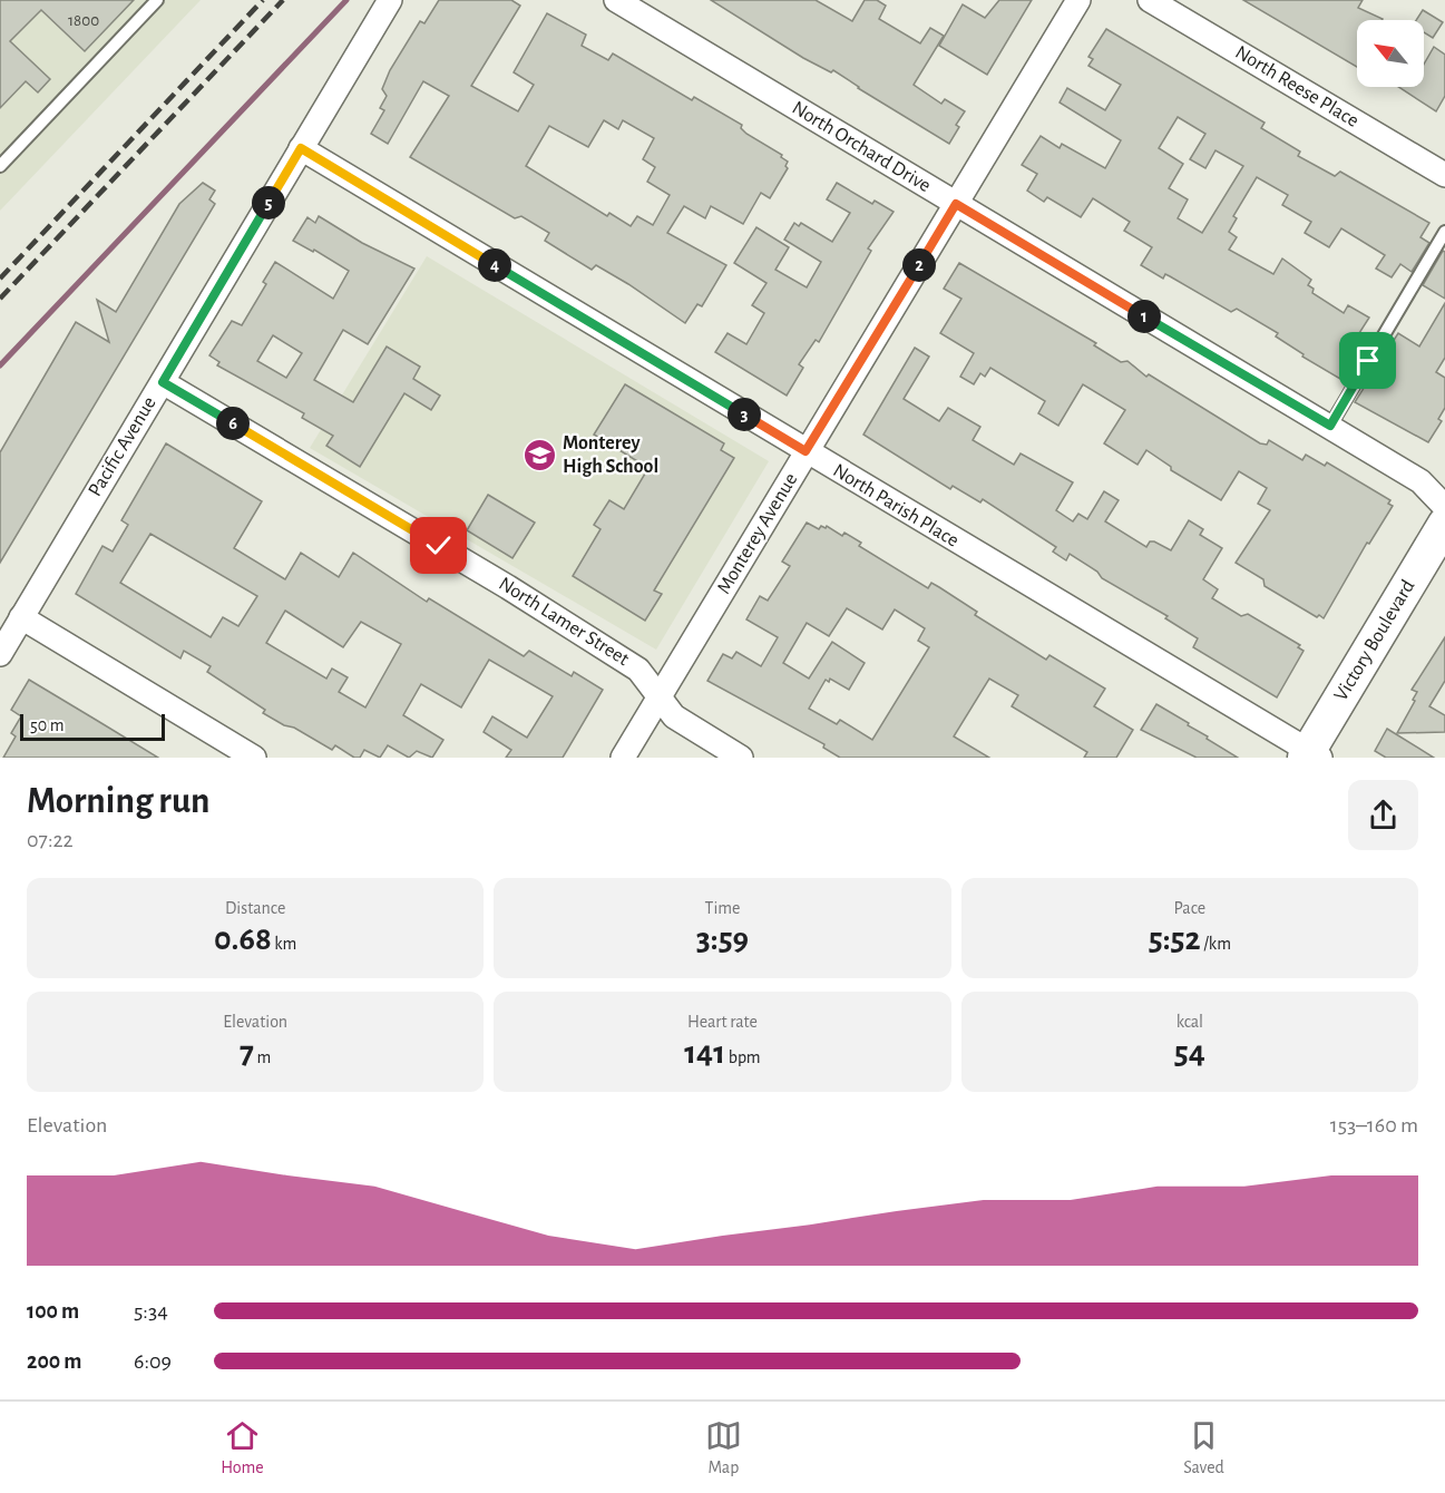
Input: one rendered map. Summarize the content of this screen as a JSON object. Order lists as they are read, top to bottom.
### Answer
{
  "streets": {
    "main road": ["Victory Boulevard"],
    "street": [
      "North Reese Place",
      "North Orchard Drive",
      "Pacific Avenue",
      "North Parish Place",
      "Monterey Avenue",
      "North Lamer Street"
    ]
  },
  "crossings": [
    ["North Orchard Drive", "Monterey Avenue"],
    ["Pacific Avenue", "North Parish Place"],
    ["Pacific Avenue", "North Lamer Street"],
    ["North Parish Place", "Monterey Avenue"],
    ["North Parish Place", "Victory Boulevard"],
    ["Monterey Avenue", "North Lamer Street"]
  ],
  "places": {
    "school or university": ["Monterey High School"]
  },
  "house_numbers": ["1800"],
  "scale_bar": "50 m",
  "north": "top left",
  "page": {
    "pins": [
      "5",
      "2",
      "4",
      "1",
      "3",
      "6"
    ],
    "scale": "50 m",
    "heading": ["Morning run", "07:22"],
    "stats": [
      ["Distance", "0.68 km"],
      ["Time", "3:59"],
      ["Pace", "5:52 /km"],
      ["Elevation", "7 m"],
      ["Heart rate", "141 bpm"],
      ["kcal", "54"]
    ],
    "chart": ["Elevation", "153–160 m"],
    "list": [
      {
        "name": "100 m",
        "note": "5:34"
      },
      {
        "name": "200 m",
        "note": "6:09"
      }
    ],
    "tabs": ["Home", "Map", "Saved"]
  }
}
